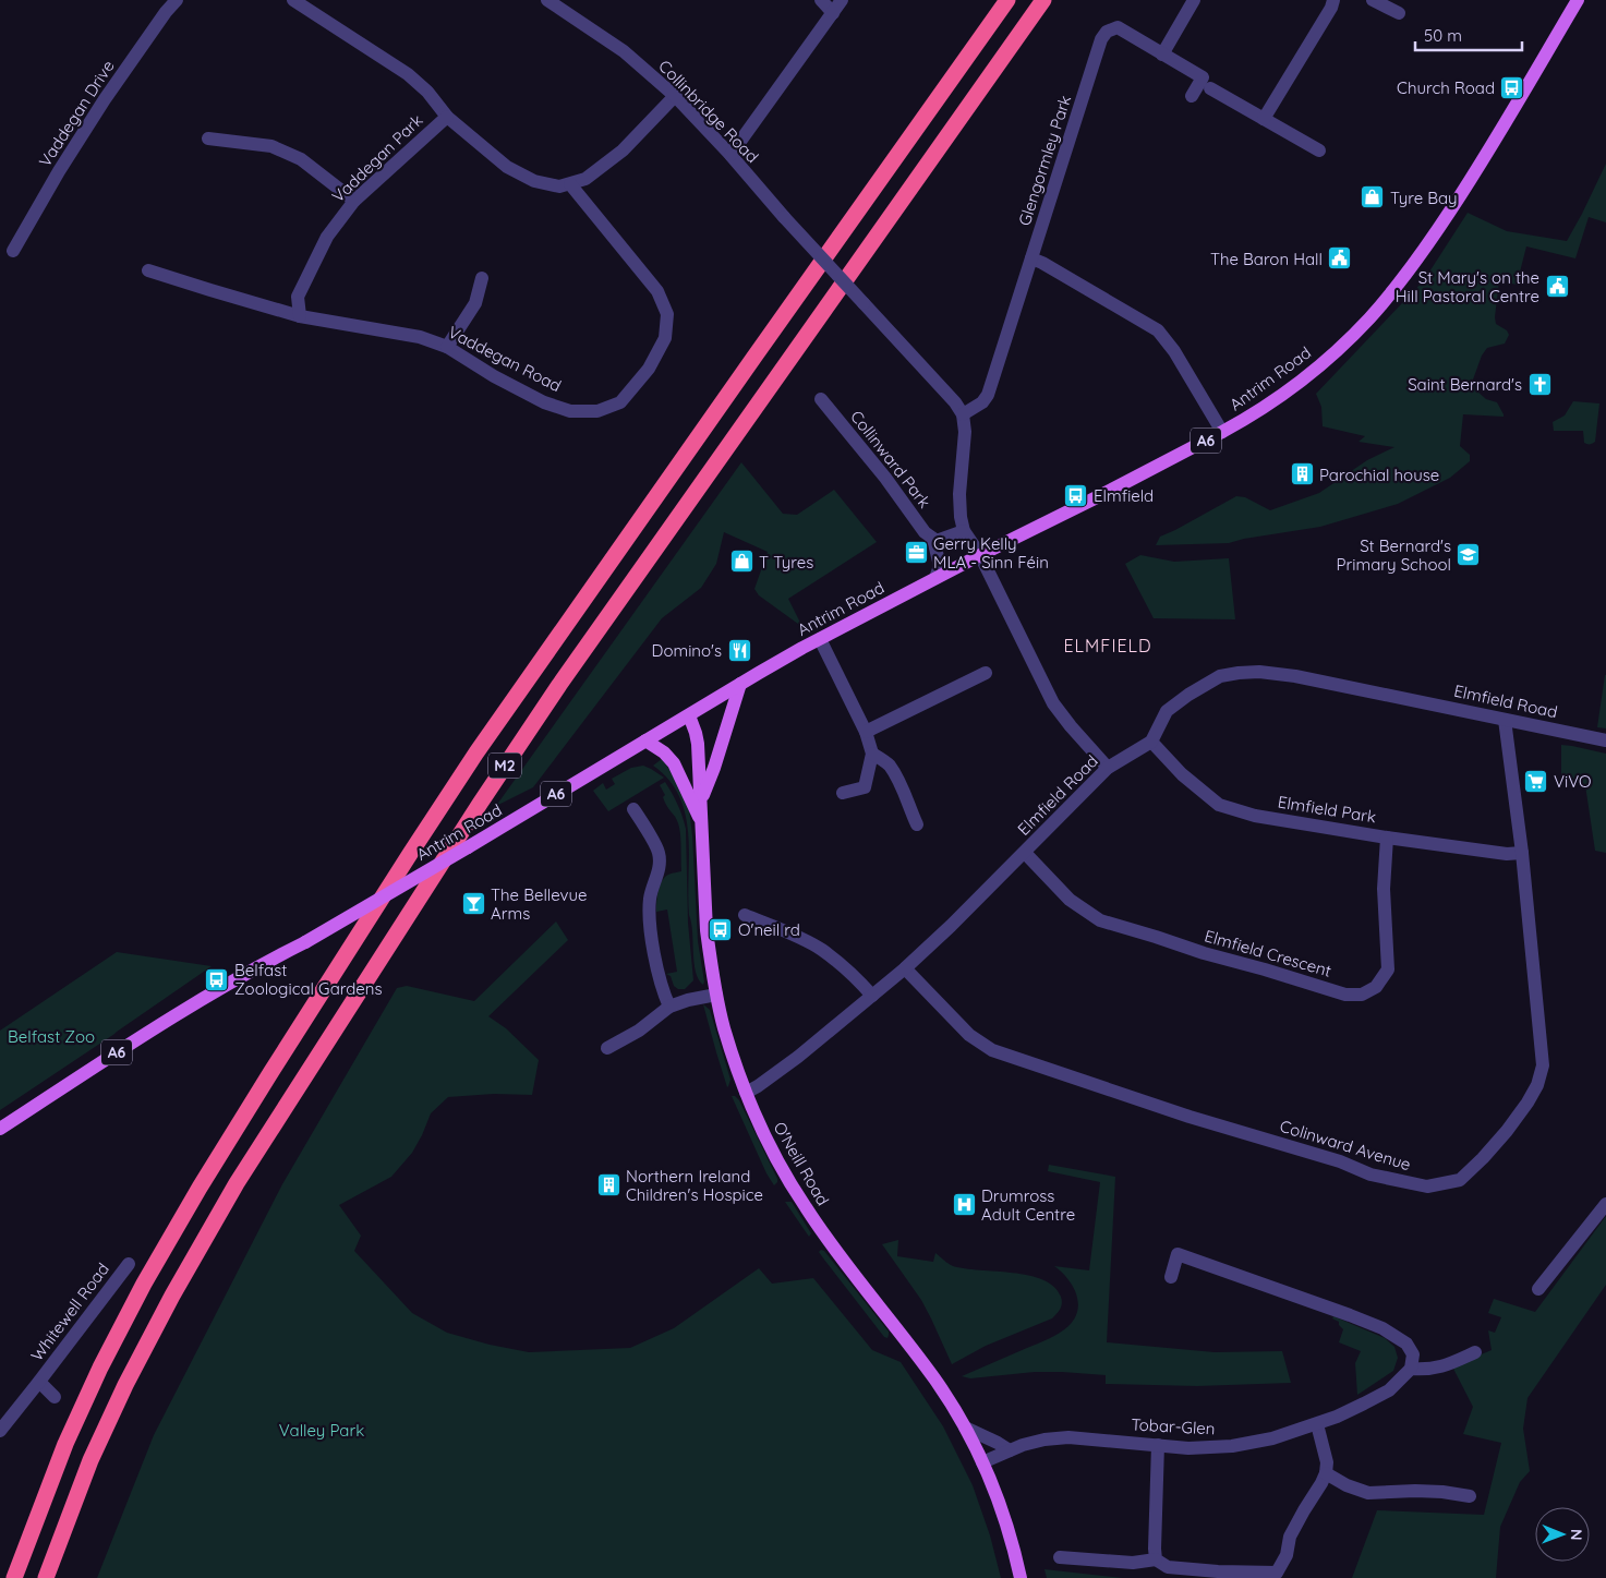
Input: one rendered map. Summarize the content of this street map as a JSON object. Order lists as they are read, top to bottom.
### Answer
{
  "streets": {
    "highway": ["M2"],
    "main road": ["Antrim Road", "A6", "O'Neill Road"],
    "street": [
      "Collinbridge Road",
      "Vaddegan Drive",
      "Vaddegan Park",
      "Glengormley Park",
      "Vaddegan Road",
      "Collinward Park",
      "Elmfield Road",
      "Elmfield Park",
      "Elmfield Crescent",
      "Colinward Avenue",
      "Whitewell Road",
      "Tobar-Glen"
    ]
  },
  "crossings": [
    ["Collinbridge Road", "Glengormley Park"],
    ["Vaddegan Park", "Vaddegan Road"],
    ["Antrim Road", "Collinward Park"],
    ["Antrim Road", "O'Neill Road"],
    ["Elmfield Road", "Elmfield Park"],
    ["Elmfield Road", "Elmfield Crescent"],
    ["Elmfield Road", "Colinward Avenue"],
    ["Elmfield Road", "O'Neill Road"],
    ["Elmfield Park", "Elmfield Crescent"],
    ["Elmfield Park", "Colinward Avenue"],
    ["O'Neill Road", "Tobar-Glen"]
  ],
  "districts": ["ELMFIELD"],
  "parks": ["Belfast Zoo", "Valley Park"],
  "places": {
    "bus stop": [
      "Church Road",
      "Elmfield",
      "O'neil rd",
      "Belfast Zoological Gardens"
    ],
    "shop": ["Tyre Bay", "T Tyres"],
    "public building": ["The Baron Hall", "St Mary's on the Hill Pastoral Centre"],
    "church": ["Saint Bernard's"],
    "building": ["Parochial house", "Northern Ireland Children's Hospice"],
    "office": ["Gerry Kelly MLA - Sinn Féin"],
    "school or university": ["St Bernard's Primary School"],
    "restaurant": ["Domino's"],
    "supermarket": ["ViVO"],
    "bar": ["The Bellevue Arms"],
    "hospital": ["Drumross Adult Centre"]
  },
  "scale_bar": "50 m",
  "north": "right"
}
